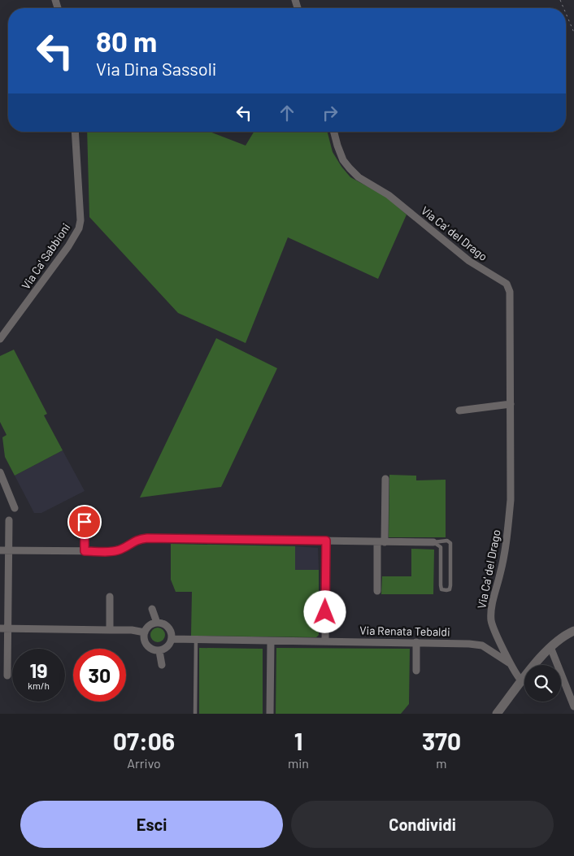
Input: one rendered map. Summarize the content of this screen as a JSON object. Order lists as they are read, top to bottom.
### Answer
{
  "streets": {
    "street": ["Via Ca' del Drago", "Via Ca' Sabbioni", "Via Renata Tebaldi"]
  },
  "crossings": [
    ["Via Ca' del Drago", "Via Renata Tebaldi"]
  ],
  "page": {
    "turn": ["80 m", "Via Dina Sassoli"],
    "speed": "19 km/h",
    "limit": "30",
    "eta": [
      "07:06",
      "Arrivo",
      "1",
      "min",
      "370",
      "m"
    ],
    "buttons": ["Esci", "Condividi"]
  }
}
